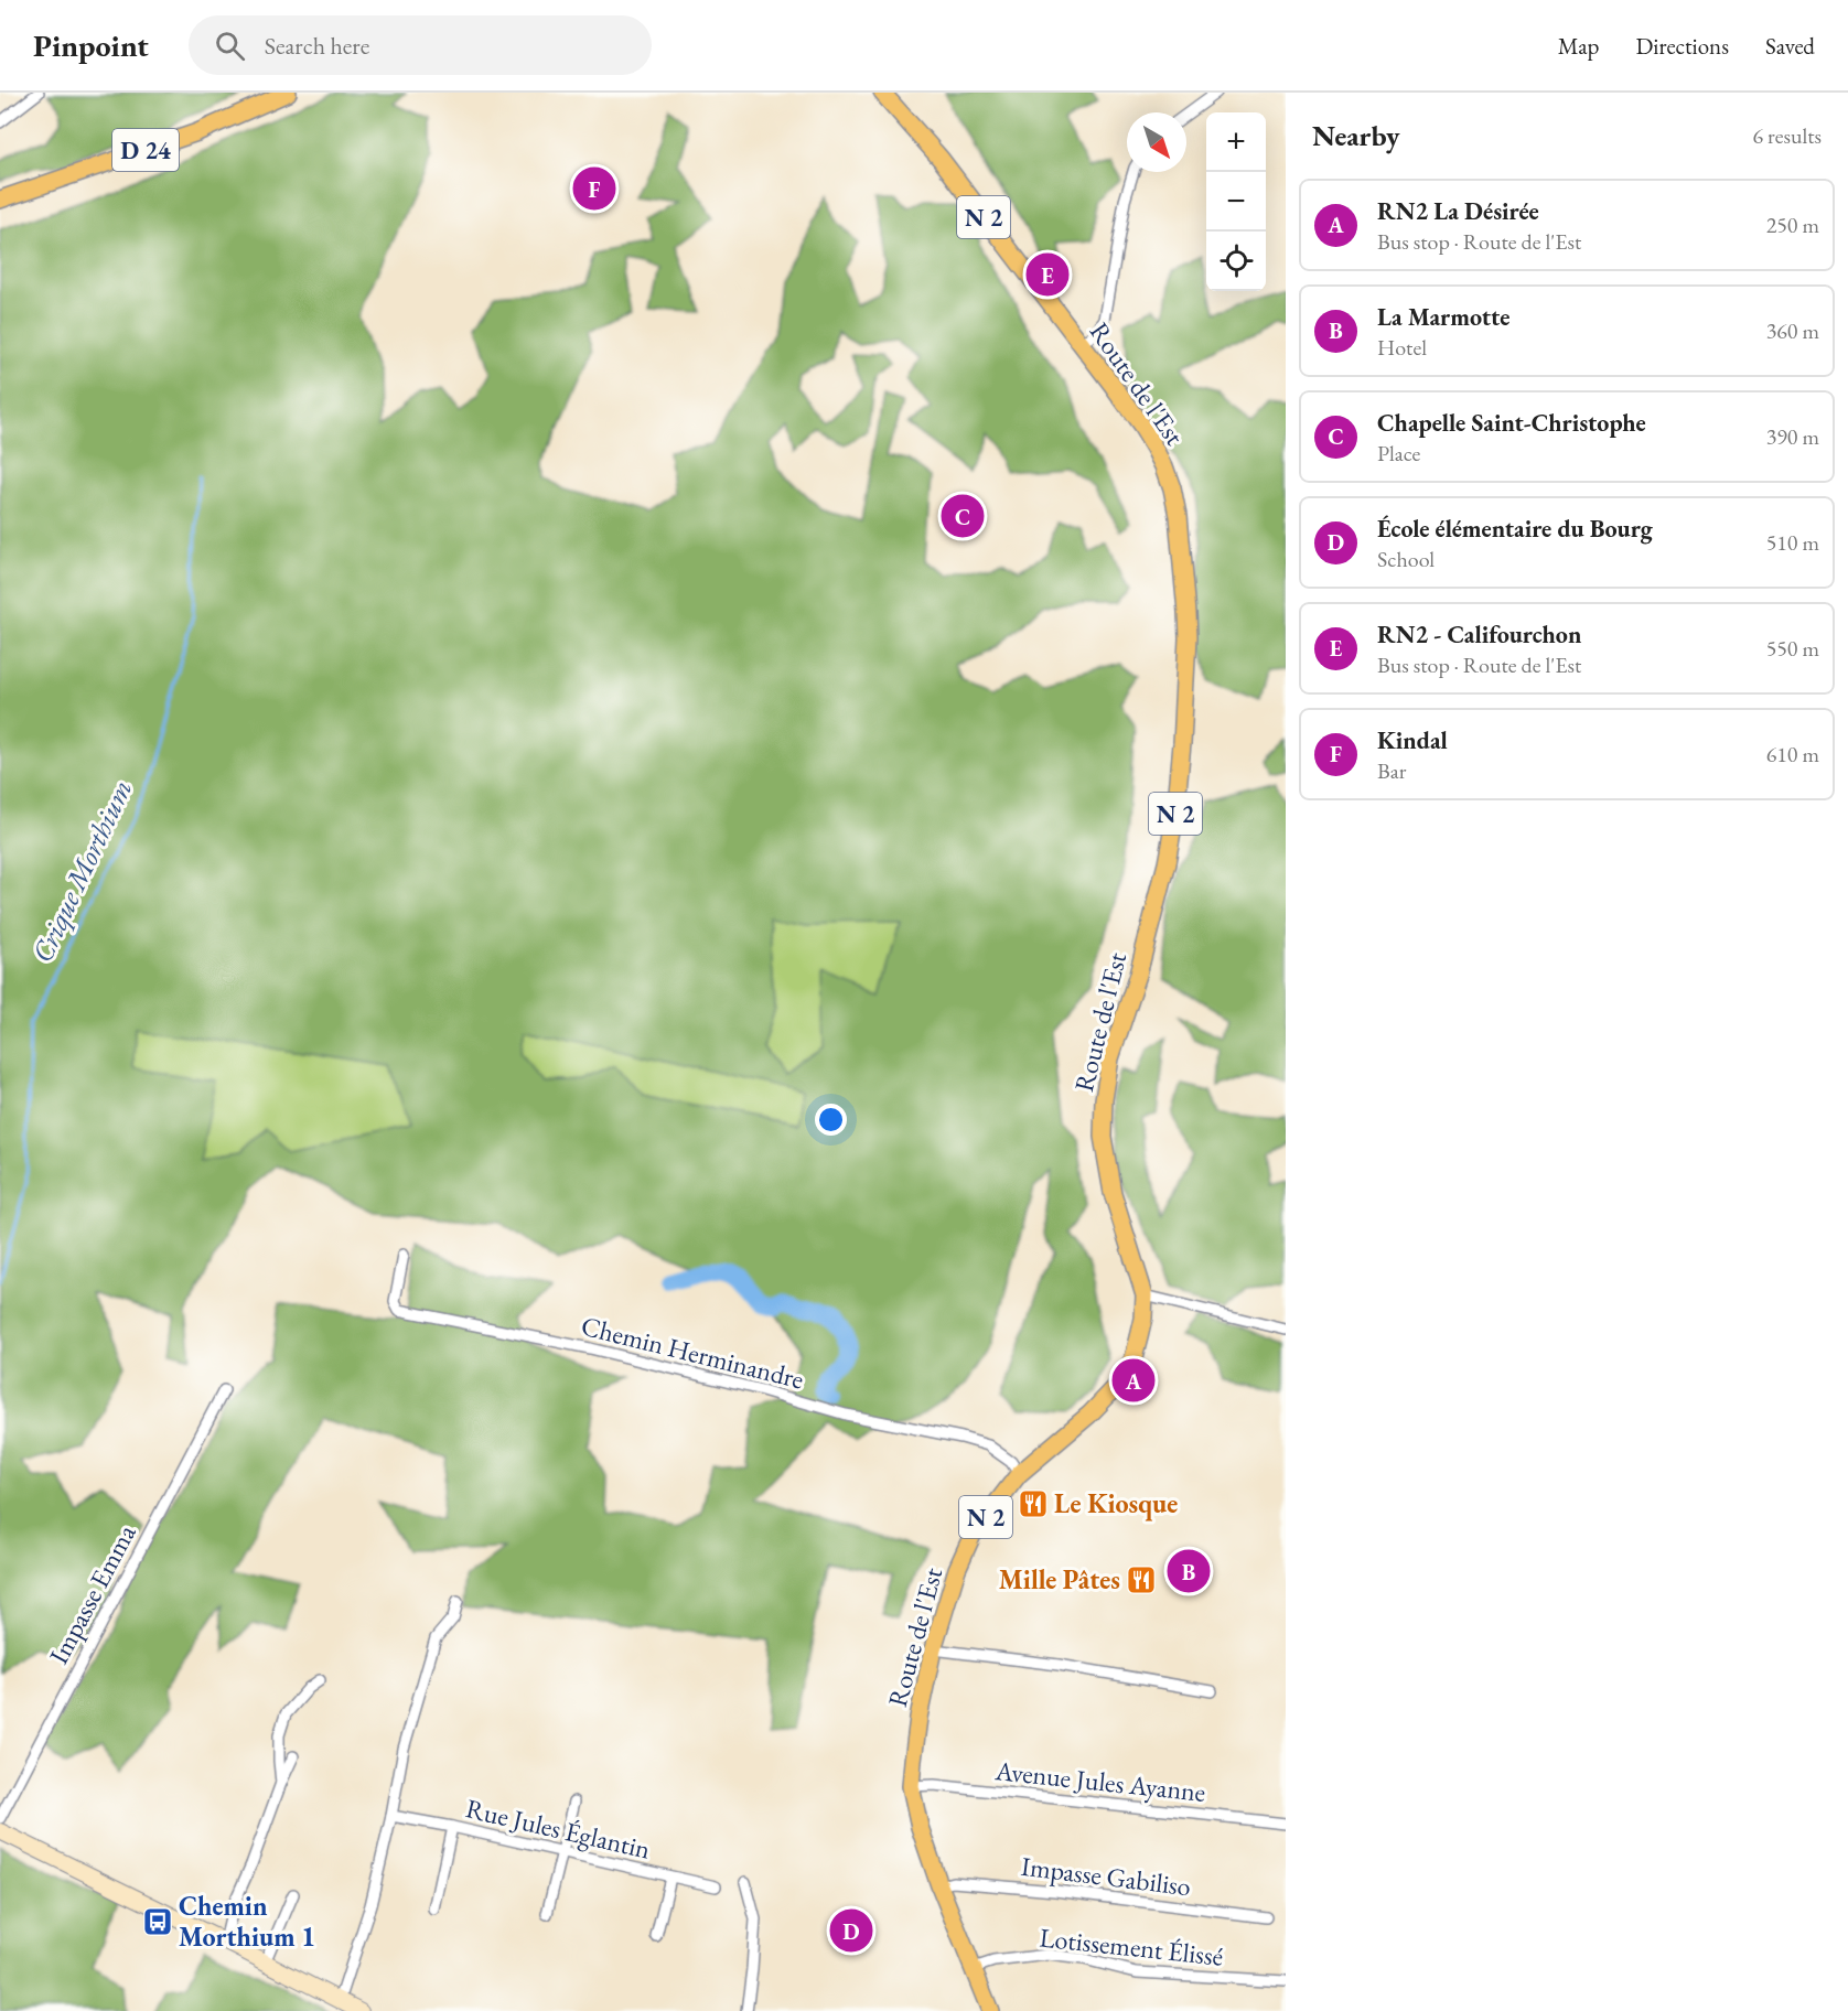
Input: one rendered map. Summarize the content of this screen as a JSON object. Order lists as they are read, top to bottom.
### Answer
{
  "streets": {
    "main road": ["D 24", "N 2", "Route de l'Est"],
    "street": [
      "Chemin Herminandre",
      "Impasse Emma",
      "Avenue Jules Ayanne",
      "Rue Jules Églantin",
      "Impasse Gabiliso",
      "Lotissement Élissé"
    ]
  },
  "crossings": [
    ["Route de l'Est", "Chemin Herminandre"],
    ["Route de l'Est", "Avenue Jules Ayanne"],
    ["Route de l'Est", "Impasse Gabiliso"],
    ["Route de l'Est", "Lotissement Élissé"]
  ],
  "water": ["Crique Morthium"],
  "places": {
    "restaurant": ["Le Kiosque", "Mille Pâtes"],
    "bus stop": ["Chemin Morthium 1"]
  },
  "north": "bottom right",
  "page": {
    "header": "Pinpoint",
    "search": "Search here",
    "nav": ["Map", "Directions", "Saved"],
    "heading": ["Nearby", "6 results"],
    "map_buttons": ["+", "−"],
    "pins": [
      "F",
      "E",
      "C",
      "A",
      "B",
      "D"
    ],
    "list": [
      {
        "mark": "A",
        "name": "RN2 La Désirée",
        "note": "Bus stop · Route de l'Est",
        "value": "250 m"
      },
      {
        "mark": "B",
        "name": "La Marmotte",
        "note": "Hotel",
        "value": "360 m"
      },
      {
        "mark": "C",
        "name": "Chapelle Saint-Christophe",
        "note": "Place",
        "value": "390 m"
      },
      {
        "mark": "D",
        "name": "École élémentaire du Bourg",
        "note": "School",
        "value": "510 m"
      },
      {
        "mark": "E",
        "name": "RN2 - Califourchon",
        "note": "Bus stop · Route de l'Est",
        "value": "550 m"
      },
      {
        "mark": "F",
        "name": "Kindal",
        "note": "Bar",
        "value": "610 m"
      }
    ]
  }
}
